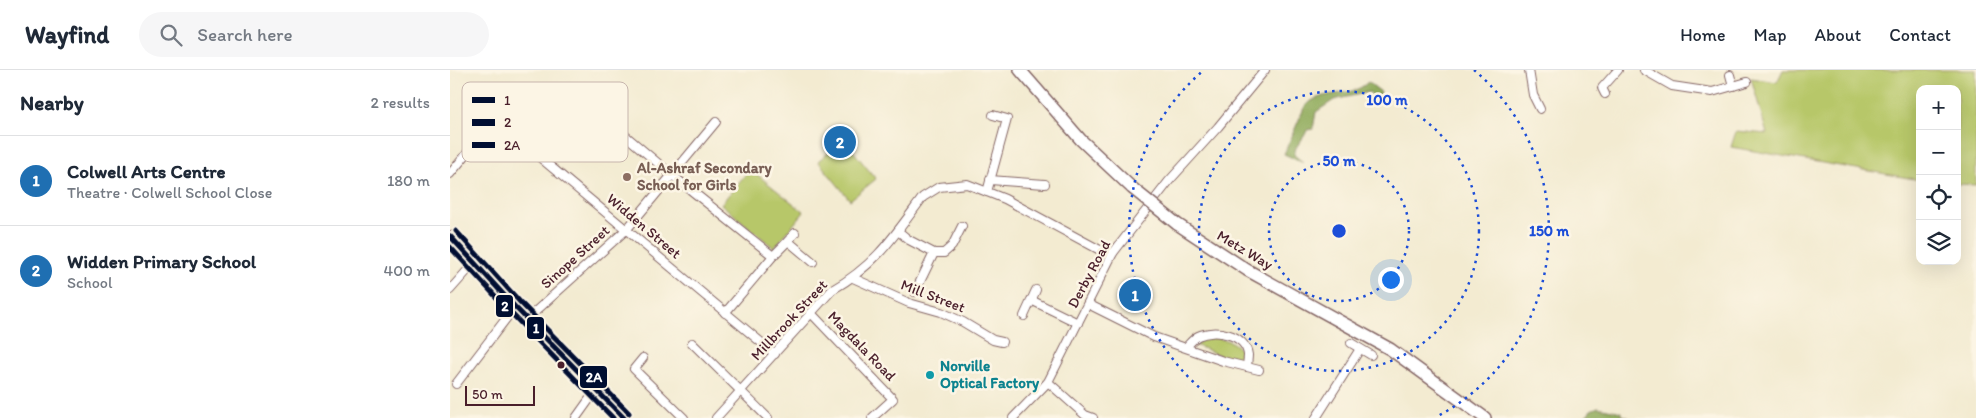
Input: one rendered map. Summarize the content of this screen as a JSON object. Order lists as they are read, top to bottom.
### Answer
{
  "streets": {
    "main road": ["Metz Way"],
    "street": [
      "Widden Street",
      "Sinope Street",
      "Derby Road",
      "Mill Street",
      "Millbrook Street",
      "Magdala Road"
    ]
  },
  "crossings": [
    ["Widden Street", "Sinope Street"],
    ["Widden Street", "Millbrook Street"],
    ["Derby Road", "Millbrook Street"],
    ["Mill Street", "Millbrook Street"],
    ["Millbrook Street", "Magdala Road"]
  ],
  "places": ["Al-Ashraf Secondary School for Girls", "Norville Optical Factory"],
  "lines": ["transit line 2A", "transit line 1", "transit line 2"],
  "legend": ["1", "2", "2A"],
  "scale_bar": "50 m",
  "page": {
    "header": "Wayfind",
    "search": "Search here",
    "nav": [
      "Home",
      "Map",
      "About",
      "Contact"
    ],
    "heading": ["Nearby", "2 results"],
    "map_buttons": ["+", "−"],
    "pins": ["2", "1"],
    "list": [
      {
        "mark": "1",
        "name": "Colwell Arts Centre",
        "note": "Theatre · Colwell School Close",
        "value": "180 m"
      },
      {
        "mark": "2",
        "name": "Widden Primary School",
        "note": "School",
        "value": "400 m"
      }
    ],
    "scale": "50 m"
  },
  "rings": ["100 m", "50 m", "150 m"]
}
